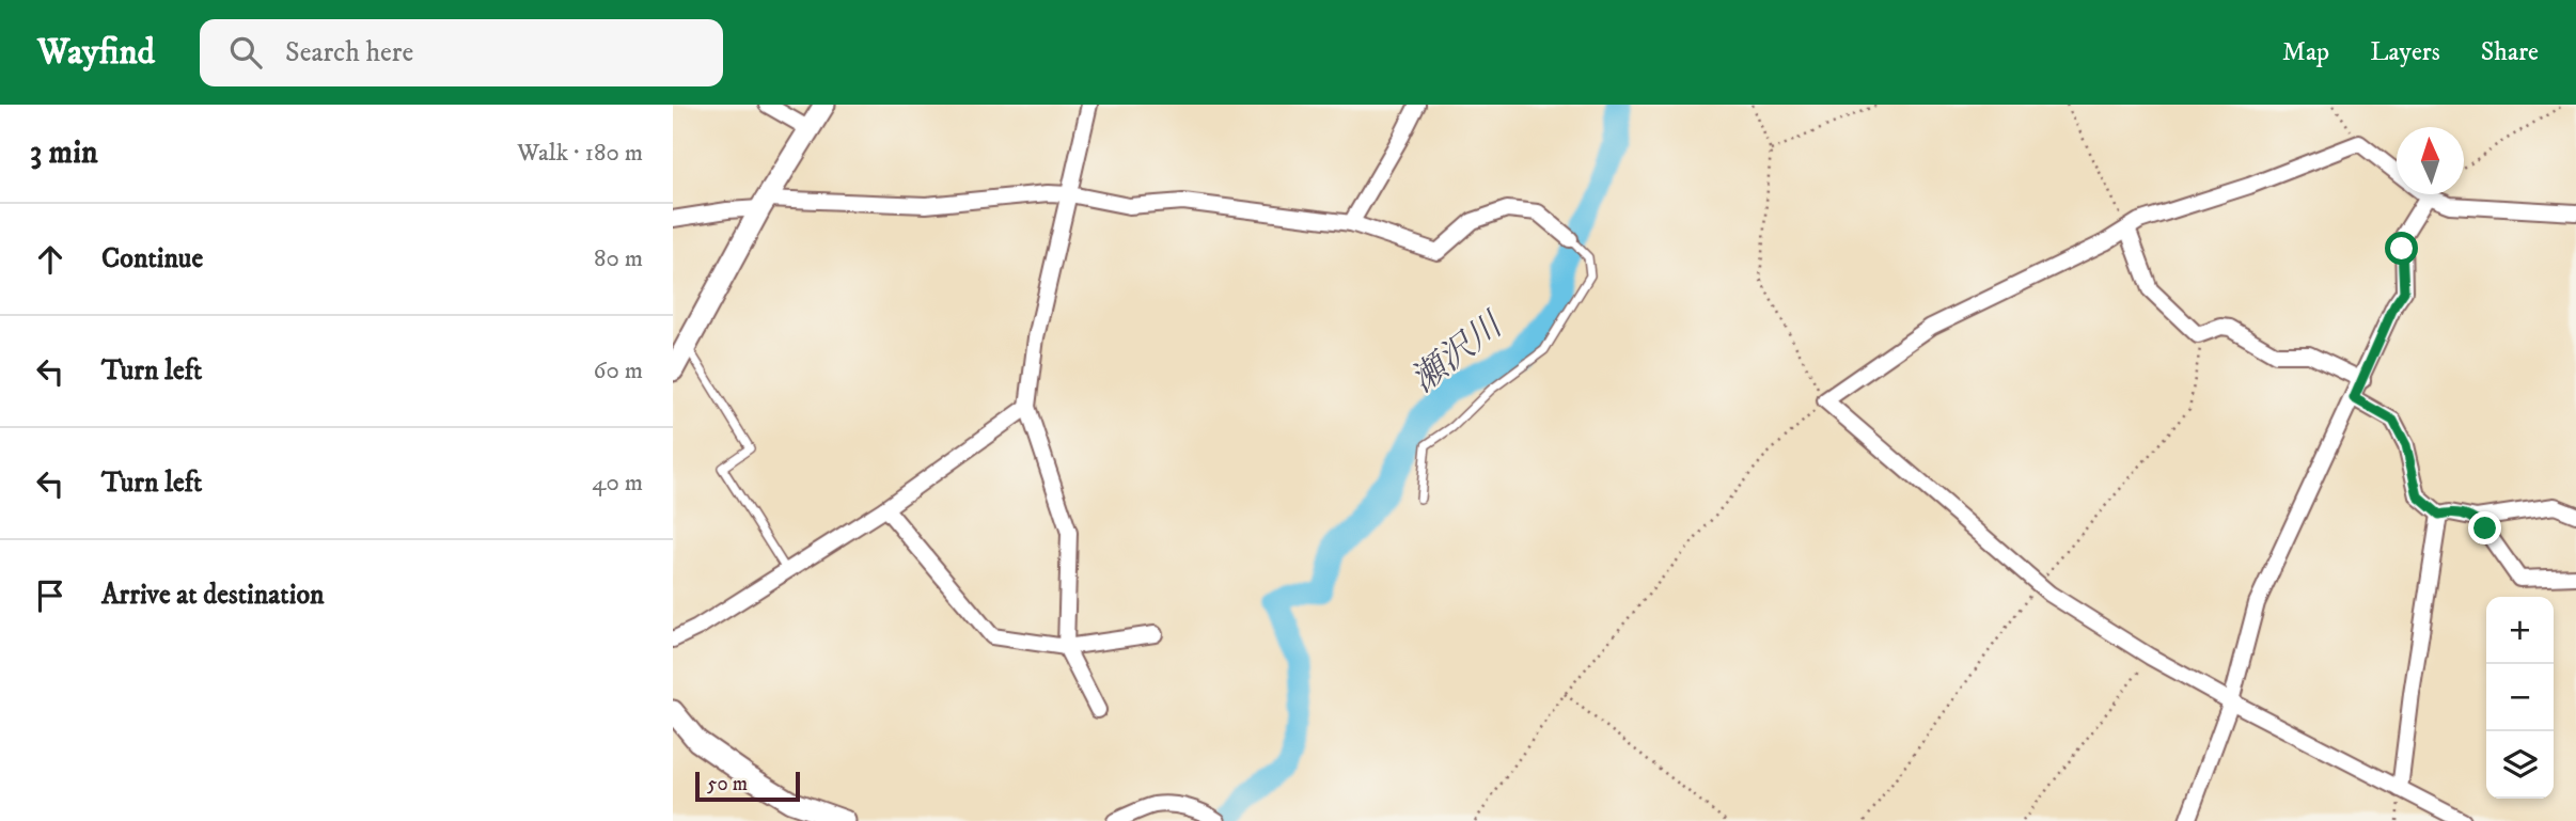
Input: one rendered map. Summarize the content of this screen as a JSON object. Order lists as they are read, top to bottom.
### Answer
{
  "water": ["瀬沢川"],
  "scale_bar": "50 m",
  "north": "top",
  "page": {
    "header": "Wayfind",
    "search": "Search here",
    "nav": ["Map", "Layers", "Share"],
    "heading": ["3 min", "Walk · 180 m"],
    "list": [
      ["Continue", "80 m"],
      ["Turn left", "60 m"],
      ["Turn left", "40 m"],
      "Arrive at destination"
    ],
    "map_buttons": ["+", "−"],
    "scale": "50 m"
  }
}
